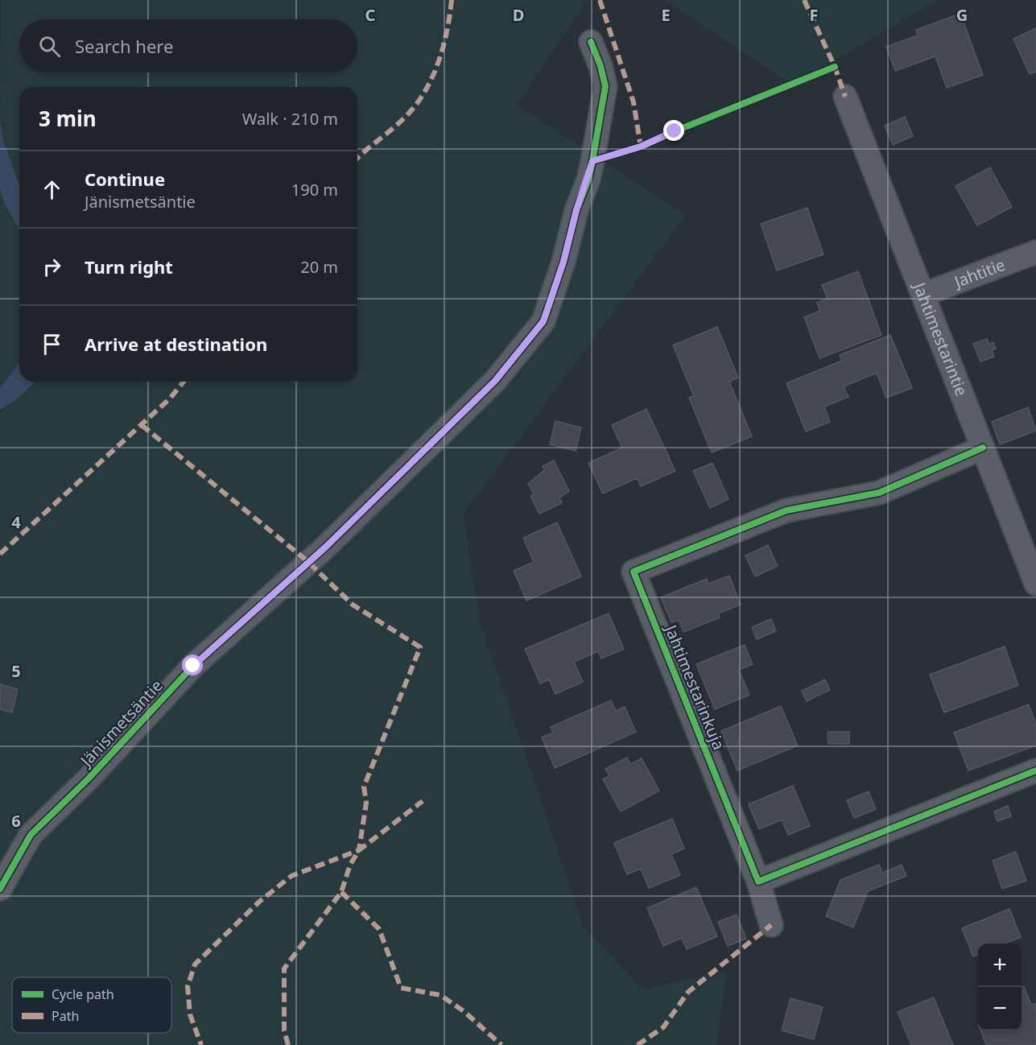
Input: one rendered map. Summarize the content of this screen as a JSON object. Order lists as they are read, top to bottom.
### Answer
{
  "streets": {
    "street": [
      "Jahtitie",
      "Jahtimestarintie",
      "Jahtimestarinkuja",
      "Jänismetsäntie"
    ]
  },
  "crossings": [
    ["Jahtitie", "Jahtimestarintie"],
    ["Jahtimestarintie", "Jahtimestarinkuja"]
  ],
  "legend": ["Cycle path", "Path"],
  "page": {
    "search": "Search here",
    "heading": ["3 min", "Walk · 210 m"],
    "list": [
      ["Continue", "Jänismetsäntie", "190 m"],
      ["Turn right", "20 m"],
      "Arrive at destination"
    ],
    "map_buttons": ["+", "−"]
  },
  "grid": {
    "columns": [
      "C",
      "D",
      "E",
      "F",
      "G"
    ],
    "rows": ["4", "5", "6"]
  }
}
